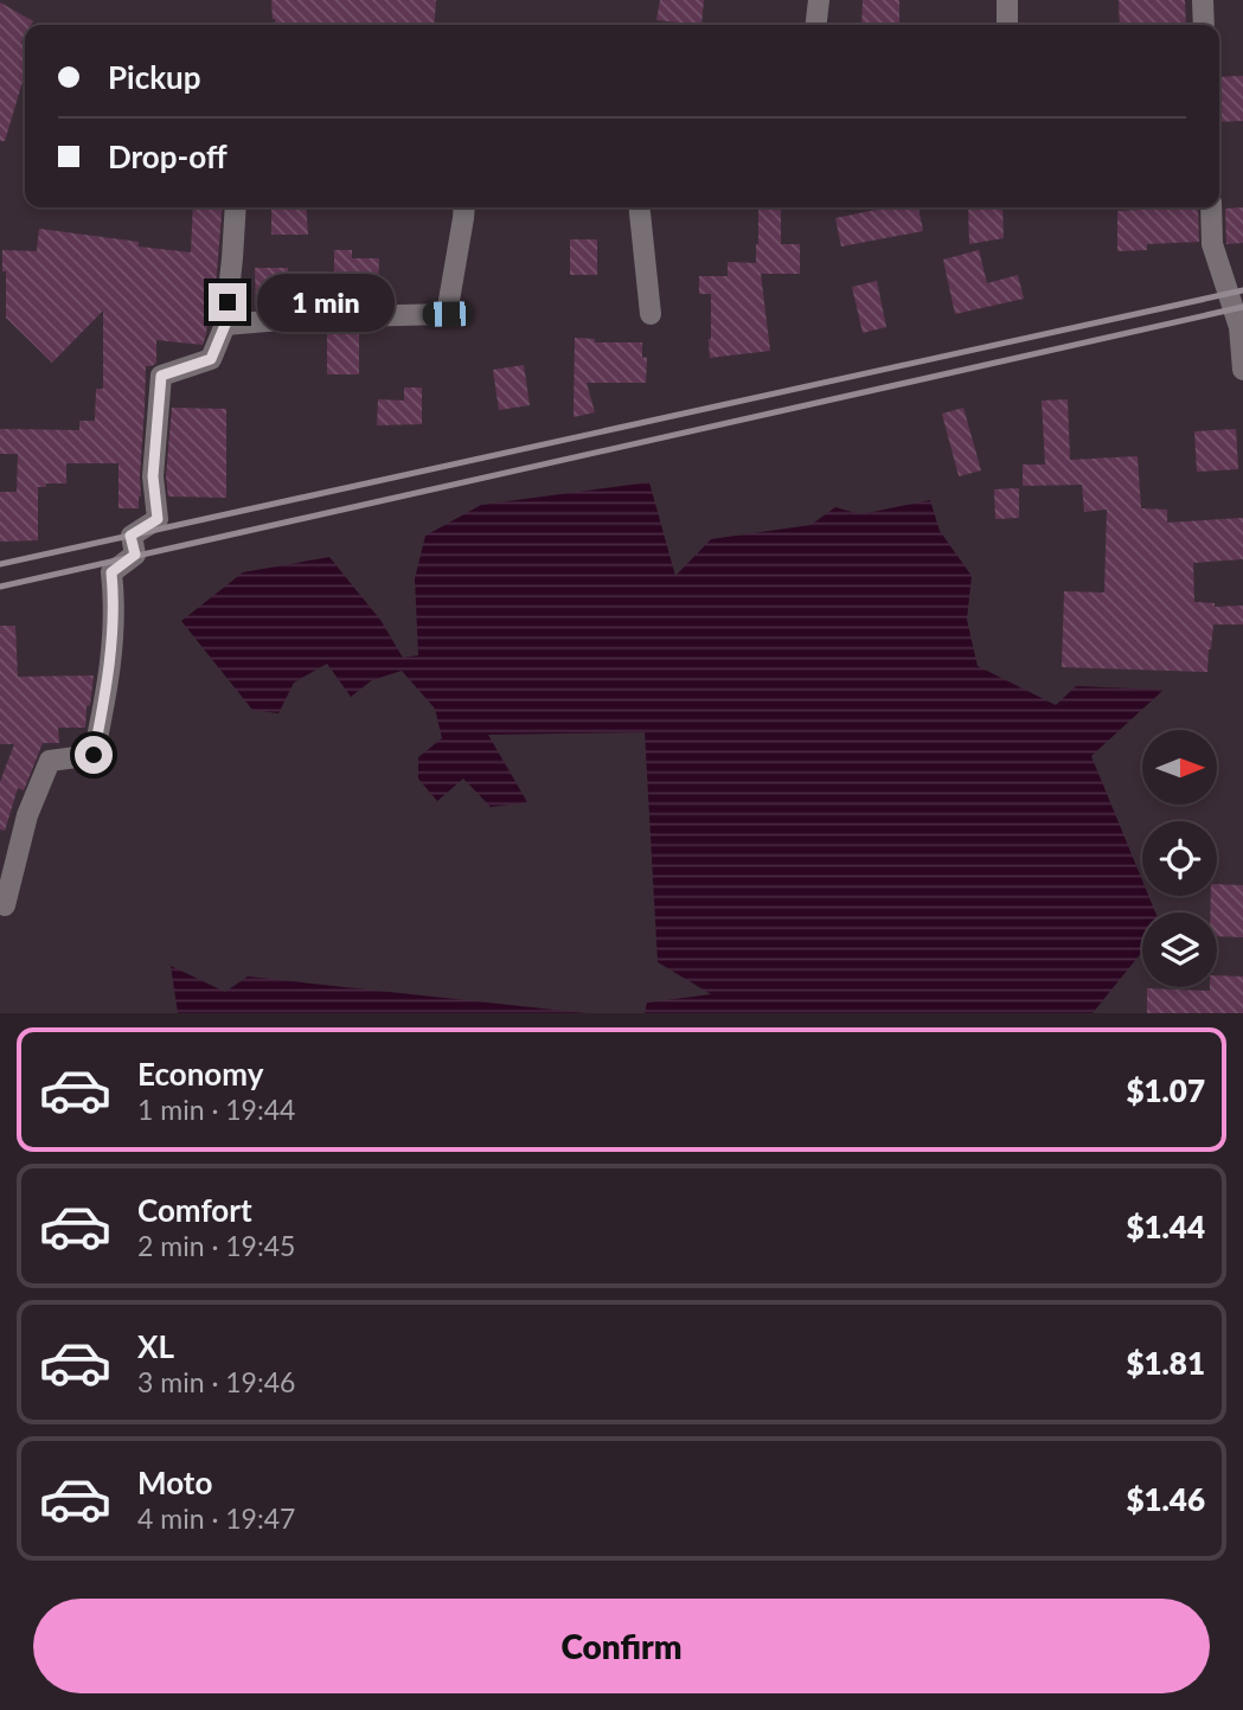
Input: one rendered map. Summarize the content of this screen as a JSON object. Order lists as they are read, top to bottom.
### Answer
{
  "north": "right",
  "page": {
    "banner": ["Pickup", "Drop-off"],
    "bubble": "1 min",
    "list": [
      {
        "name": "Economy",
        "note": "1 min · 19:44",
        "value": "$1.07"
      },
      {
        "name": "Comfort",
        "note": "2 min · 19:45",
        "value": "$1.44"
      },
      {
        "name": "XL",
        "note": "3 min · 19:46",
        "value": "$1.81"
      },
      {
        "name": "Moto",
        "note": "4 min · 19:47",
        "value": "$1.46"
      }
    ],
    "buttons": "Confirm"
  }
}
